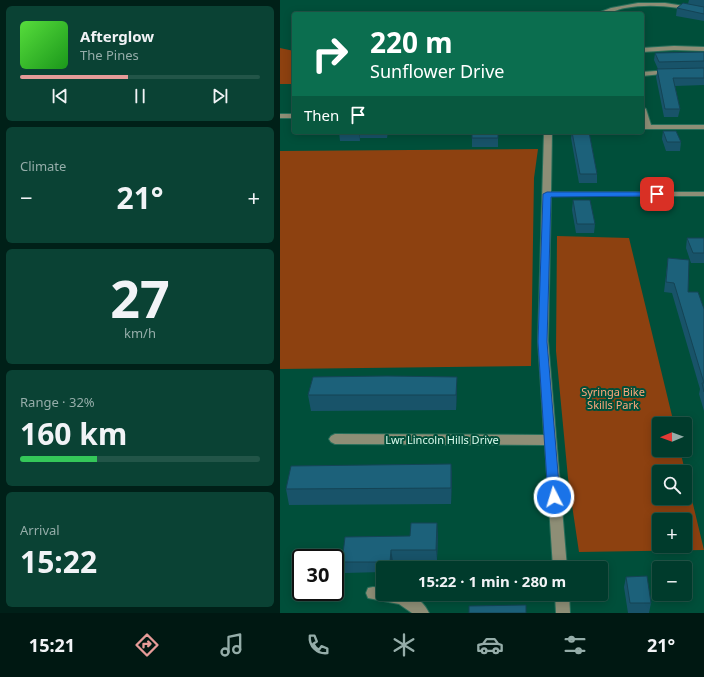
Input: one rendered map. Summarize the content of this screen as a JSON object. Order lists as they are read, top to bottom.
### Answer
{
  "streets": {
    "street": ["Lwr Lincoln Hills Drive"]
  },
  "parks": ["Syringa Bike Skills Park"],
  "north": "left",
  "page": {
    "turn": ["220 m", "Sunflower Drive"],
    "song": ["Afterglow", "The Pines"],
    "then": "Then",
    "tile": [
      "Climate",
      ["27", "km/h"],
      ["Range · 32%", "160 km"],
      ["Arrival", "15:22"]
    ],
    "heat": ["−", "21°", "+"],
    "map_buttons": ["+", "−"],
    "limit": "30",
    "trip": "15:22 · 1 min · 280 m",
    "tabs": ["15:21", "21°"]
  }
}
